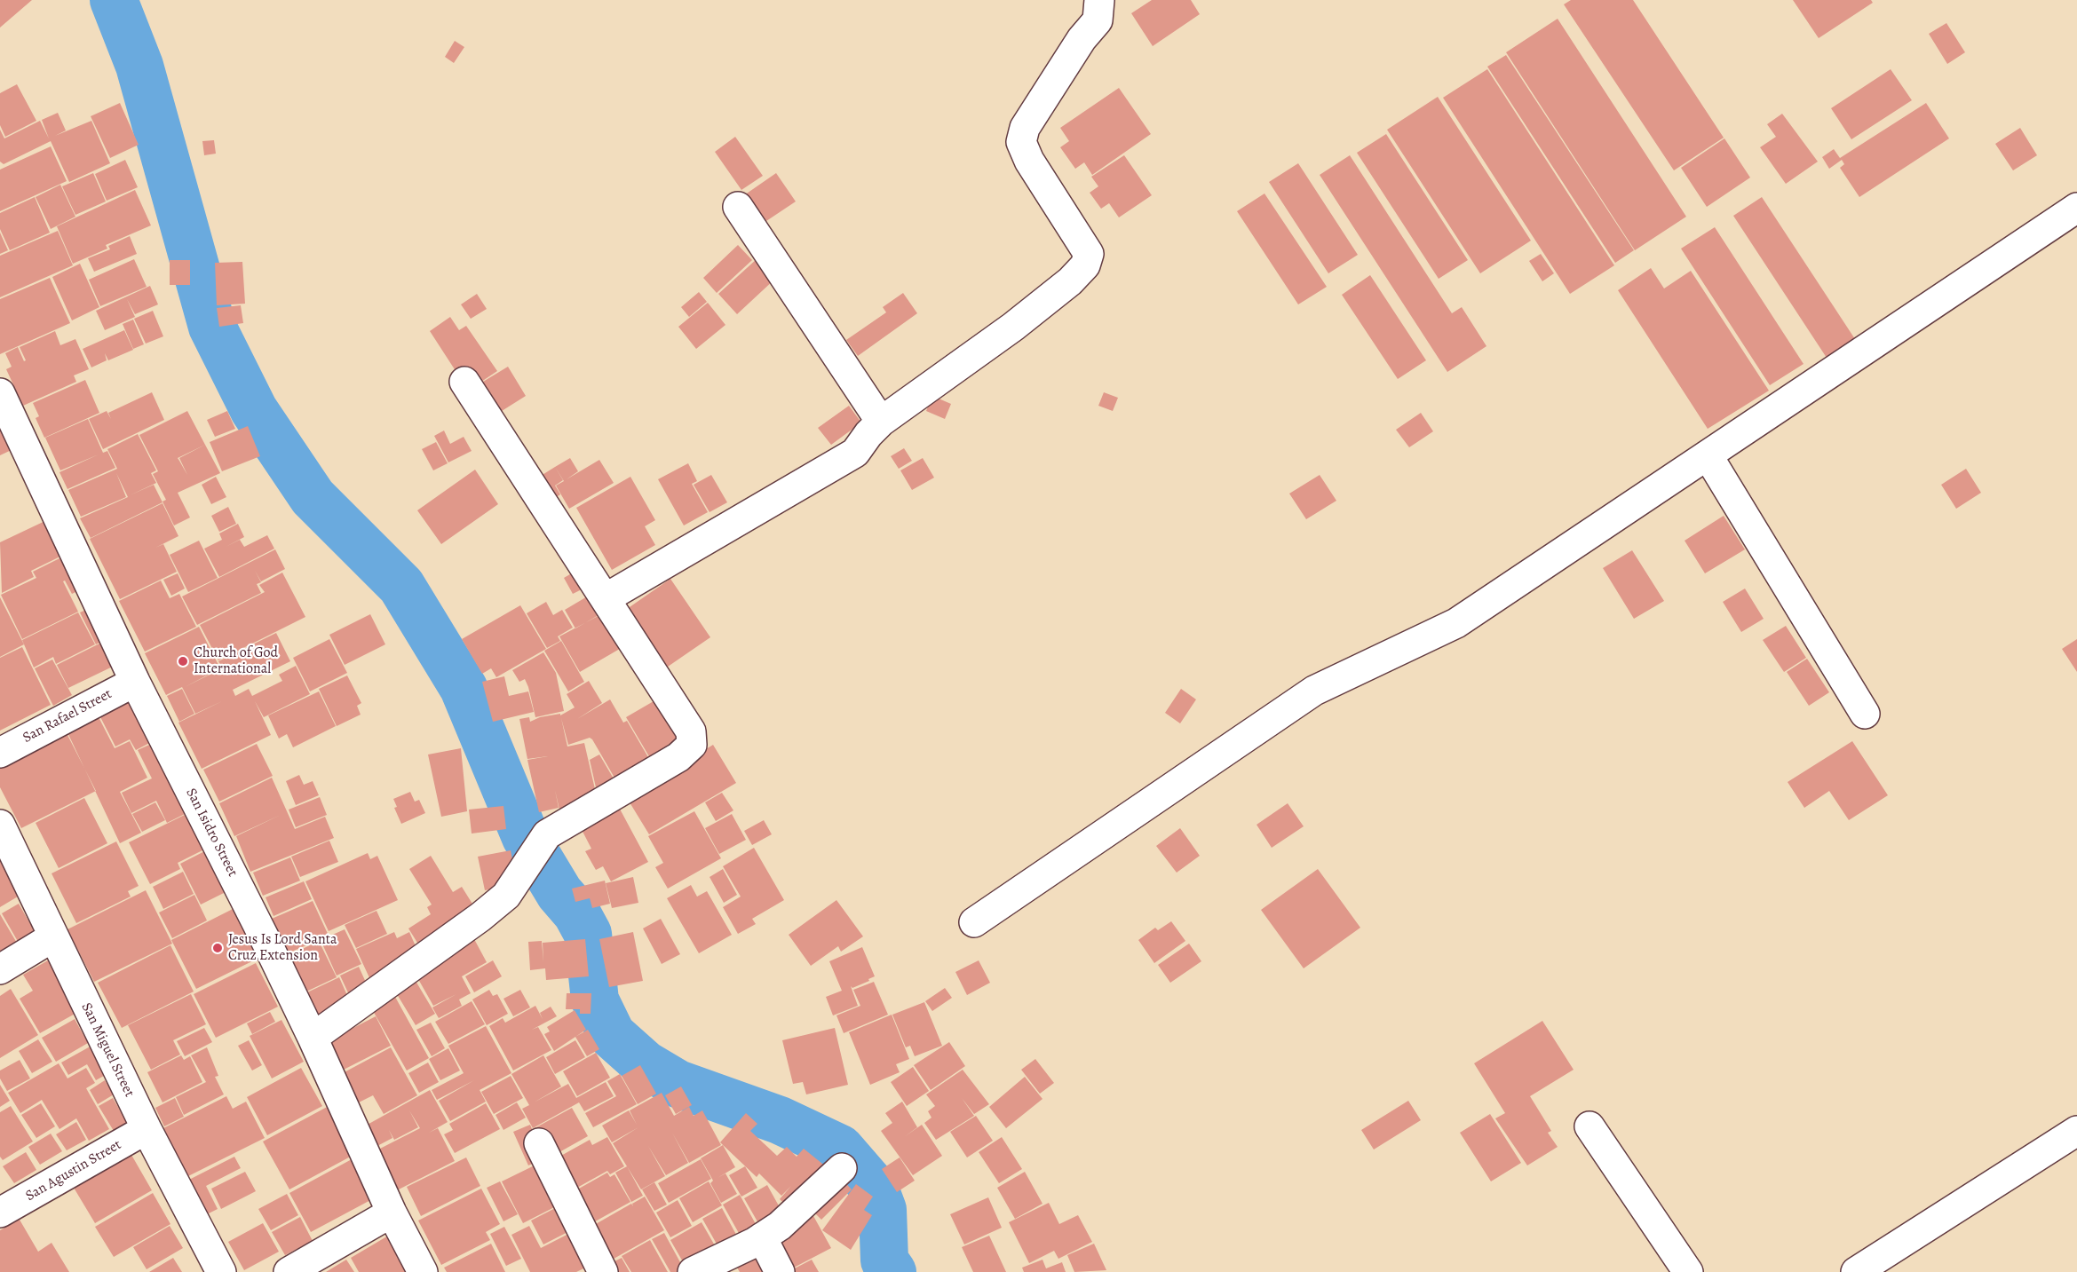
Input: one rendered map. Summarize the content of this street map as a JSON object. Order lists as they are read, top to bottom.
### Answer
{
  "streets": {
    "street": [
      "San Rafael Street",
      "San Isidro Street",
      "San Miguel Street",
      "San Agustin Street"
    ]
  },
  "crossings": [
    ["San Rafael Street", "San Isidro Street"],
    ["San Miguel Street", "San Agustin Street"]
  ],
  "places": ["Church of God International", "Jesus Is Lord Santa Cruz Extension"]
}
